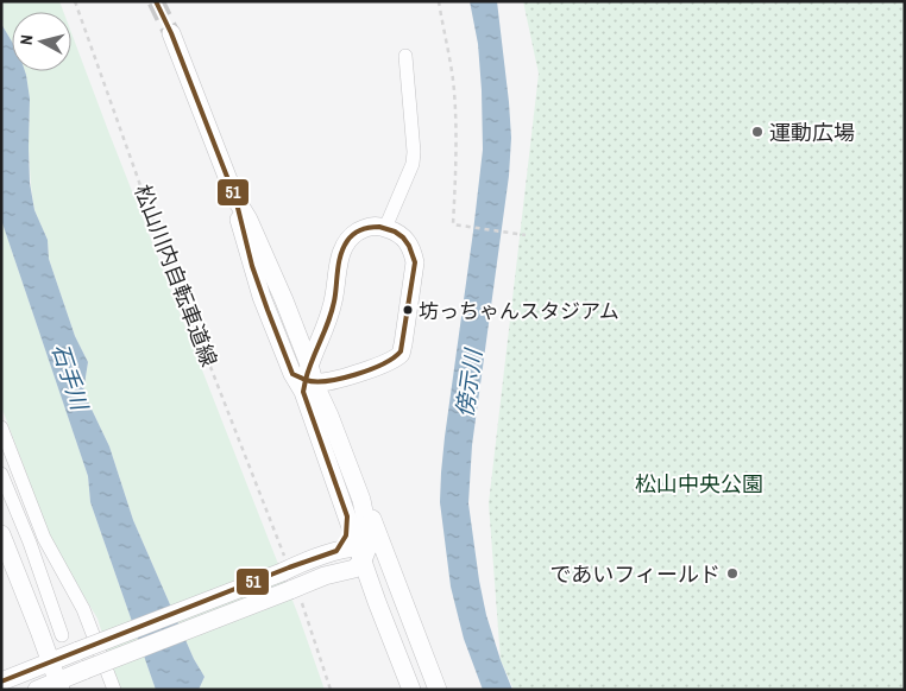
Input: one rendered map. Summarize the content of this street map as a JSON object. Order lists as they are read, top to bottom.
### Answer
{
  "streets": {
    "path": ["松山川内自転車道線"]
  },
  "water": ["石手川", "傍示川"],
  "parks": ["松山中央公園"],
  "places": ["運動広場", "坊っちゃんスタジアム", "であいフィールド"],
  "lines": ["transit line 51"],
  "north": "left"
}
